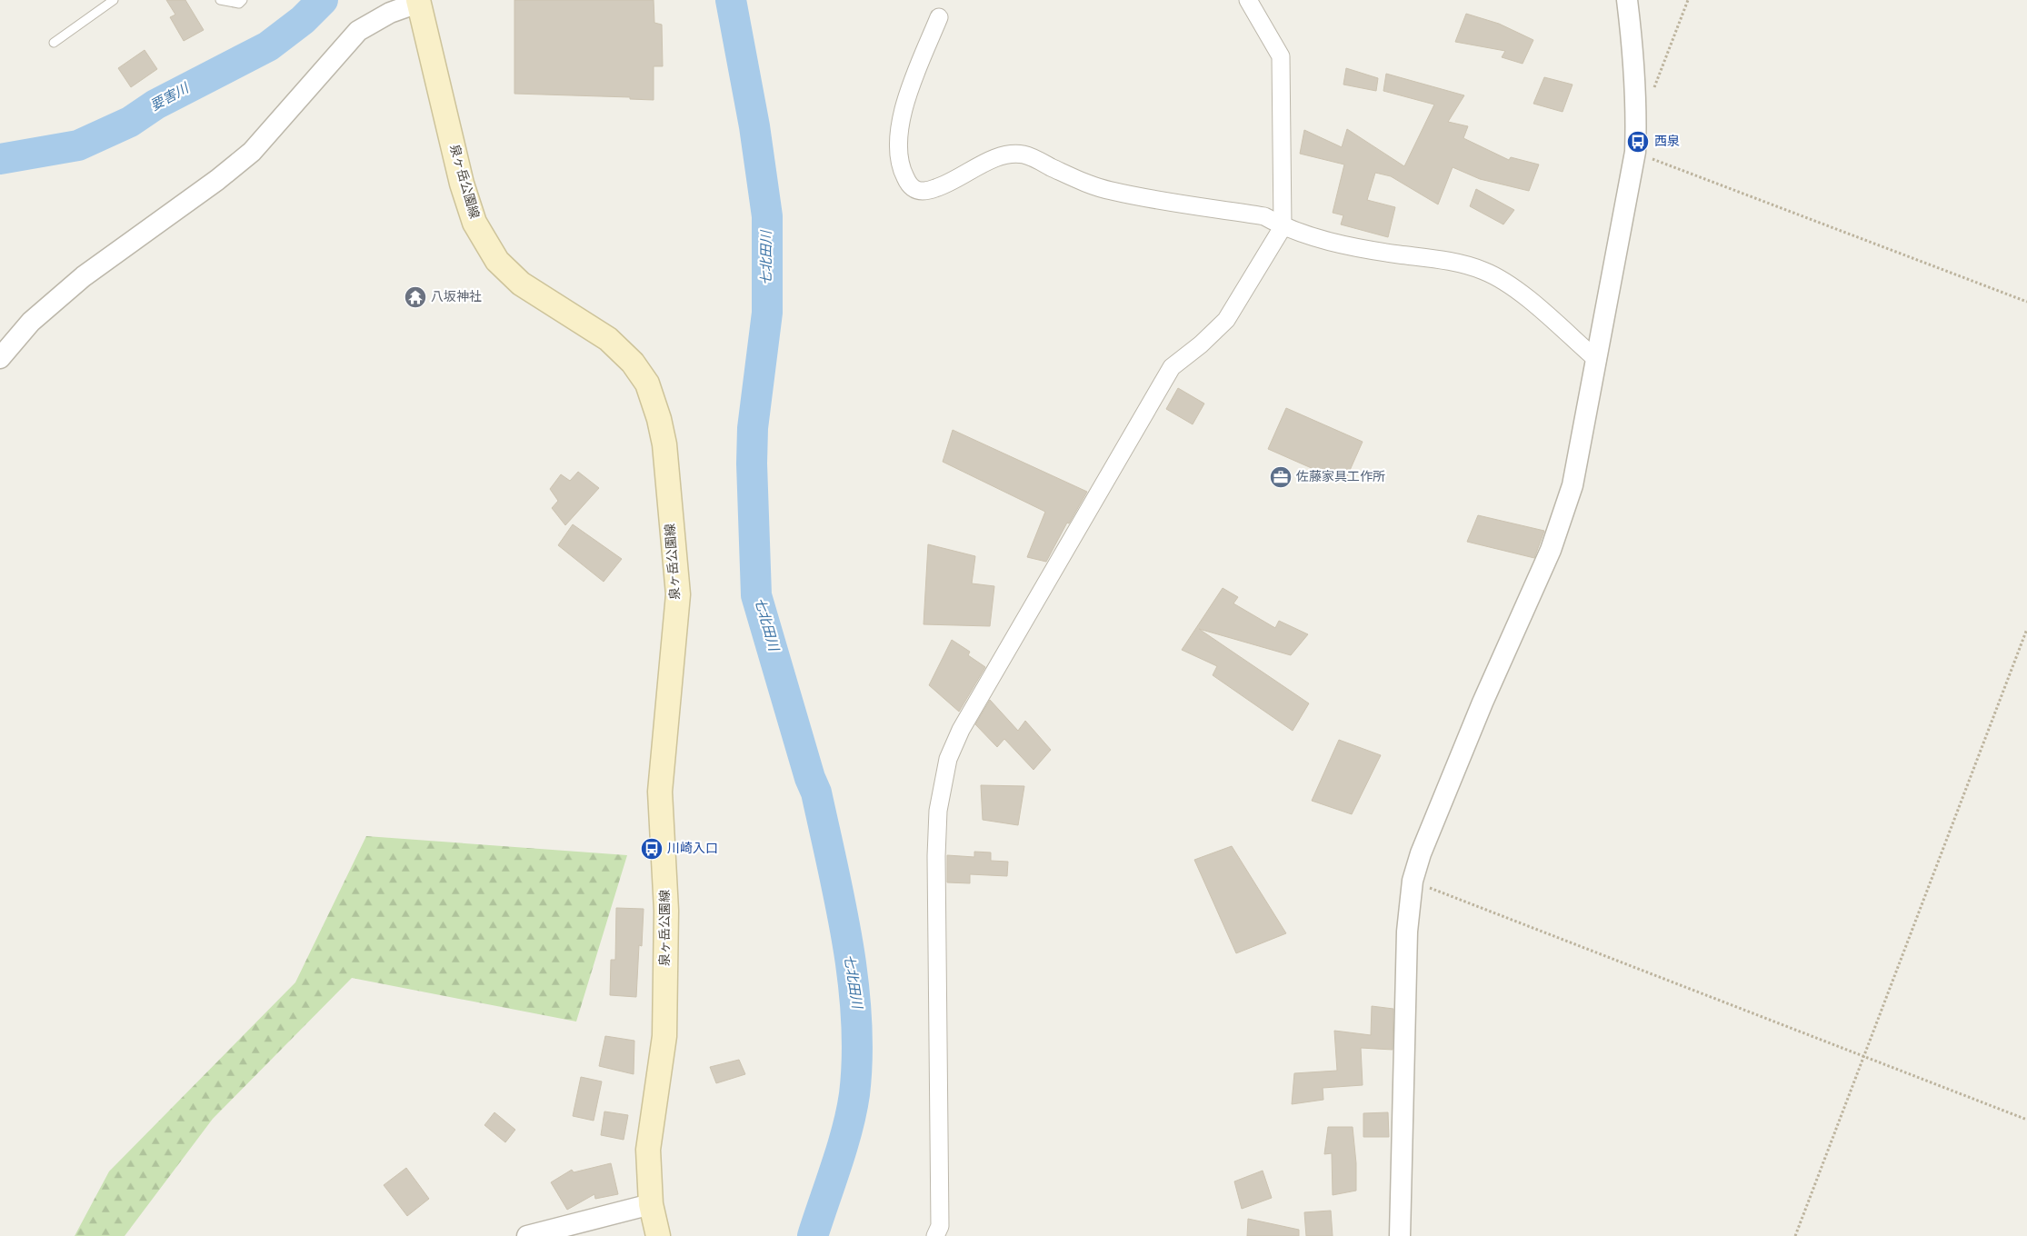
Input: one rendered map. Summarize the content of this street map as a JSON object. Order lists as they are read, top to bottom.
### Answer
{
  "streets": {
    "main road": ["泉ヶ岳公園線"]
  },
  "water": ["要害川", "七北田川"],
  "places": {
    "bus stop": ["西泉", "川崎入口"],
    "temple": ["八坂神社"],
    "office": ["佐藤家具工作所"]
  }
}
